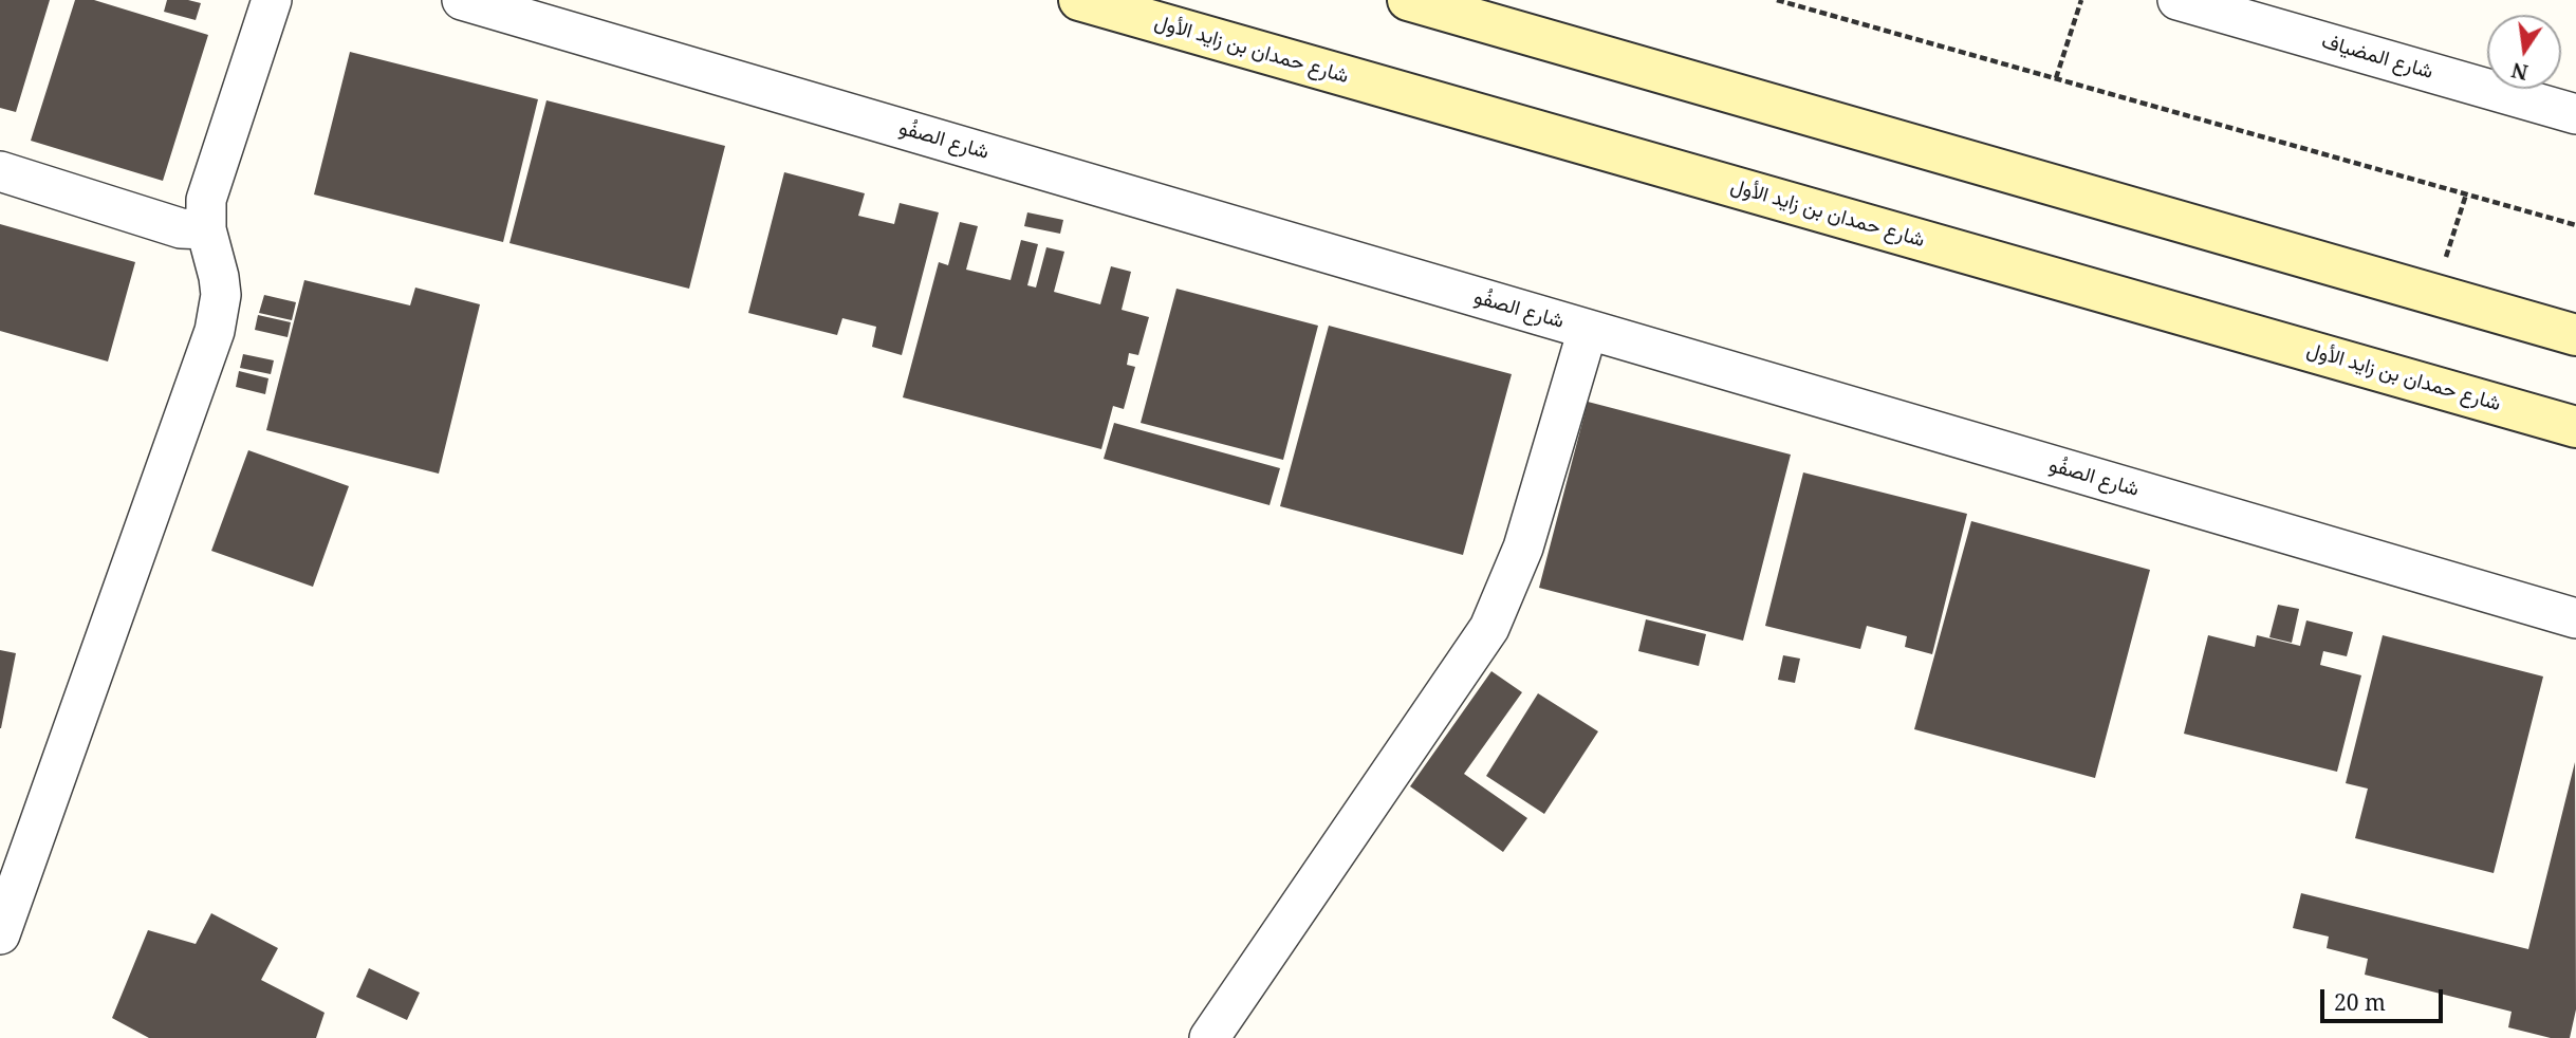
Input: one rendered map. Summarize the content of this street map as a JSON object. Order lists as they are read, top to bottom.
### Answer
{
  "streets": {
    "main road": ["شارع حمدان بن زايد الأول"],
    "street": ["شارع المضياف", "شارع الصفُو"]
  },
  "scale_bar": "20 m",
  "north": "bottom"
}
